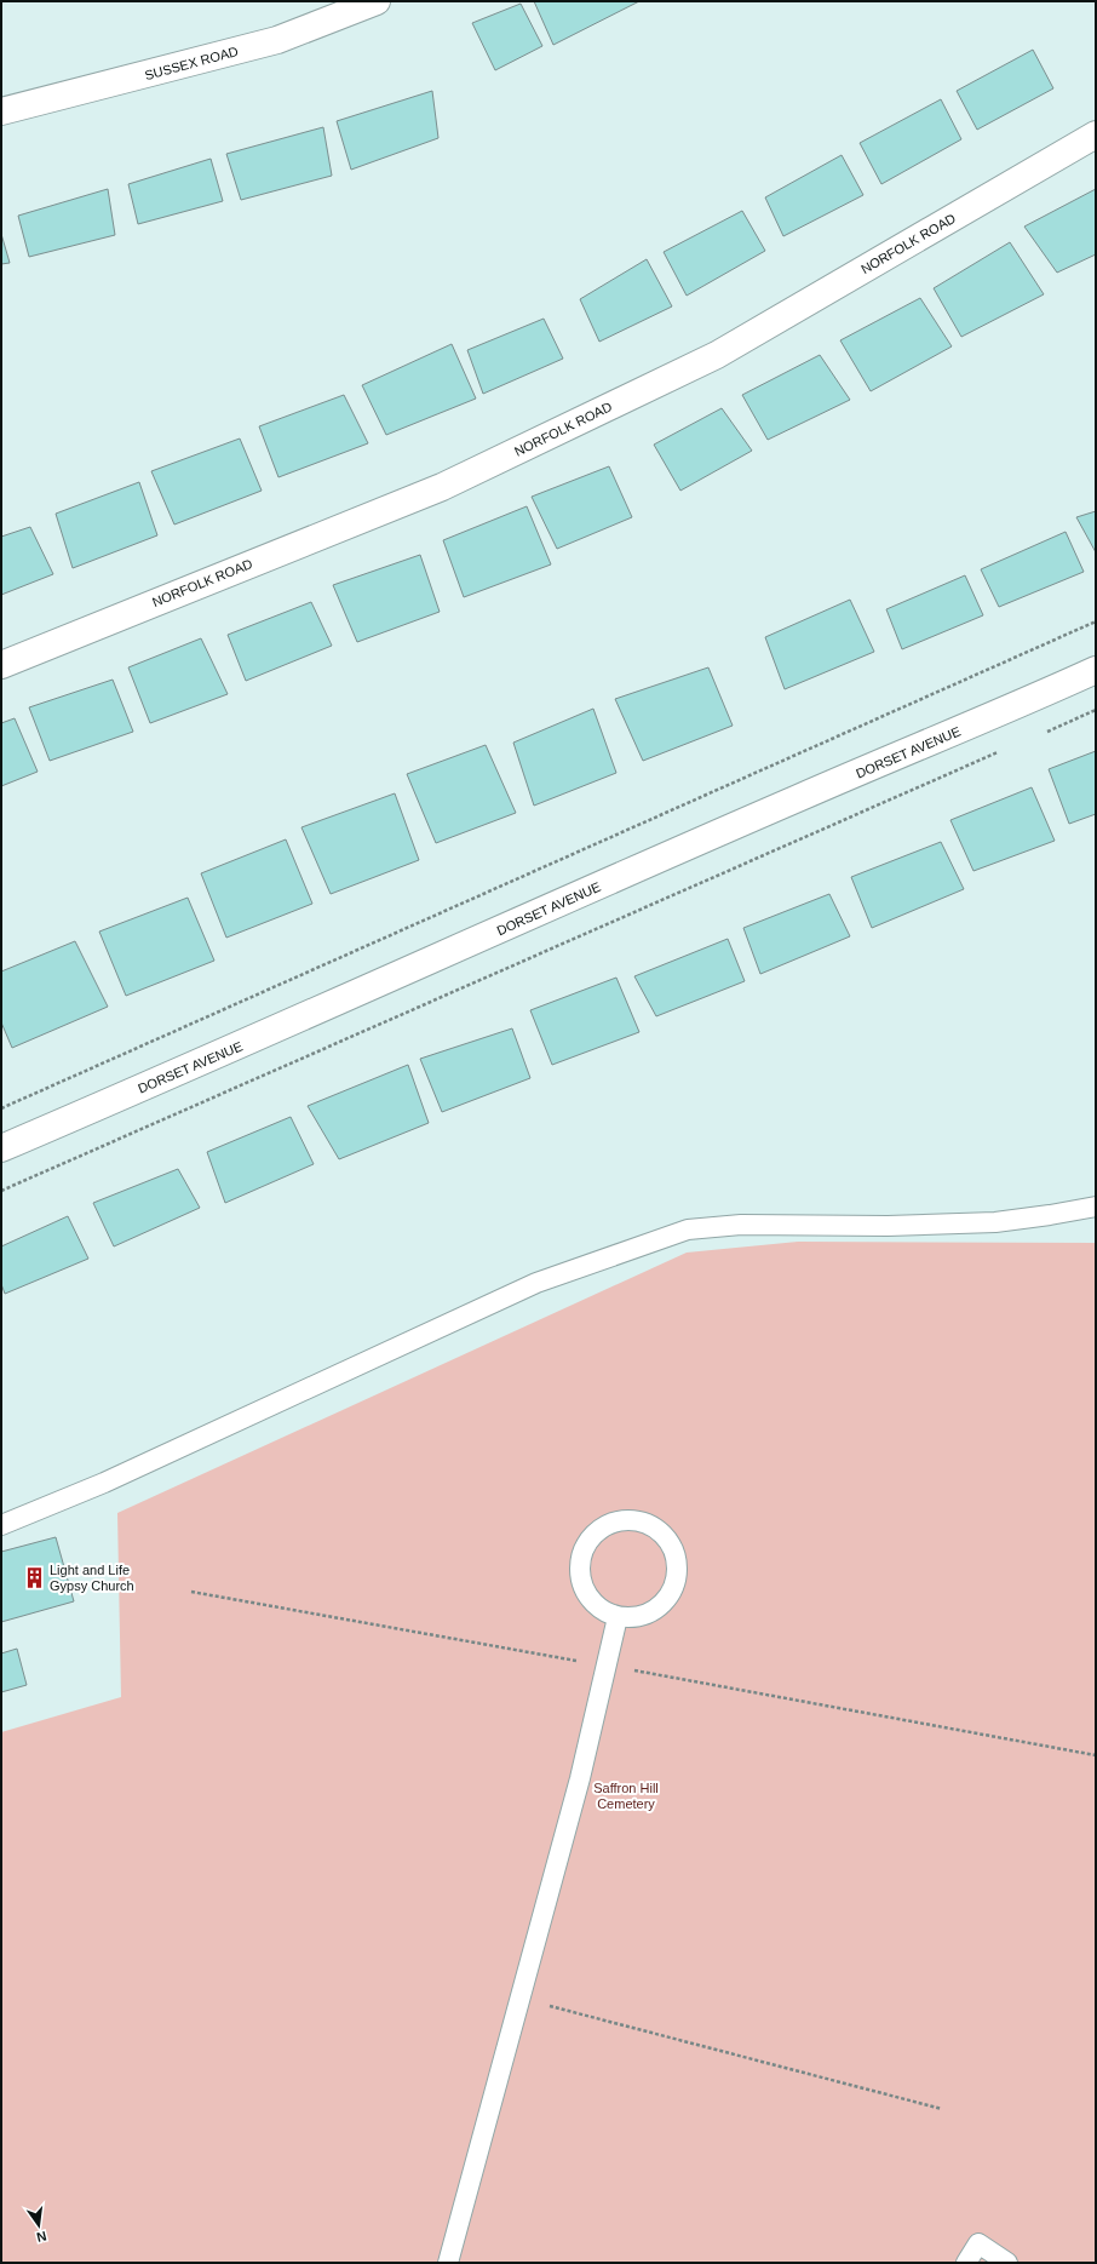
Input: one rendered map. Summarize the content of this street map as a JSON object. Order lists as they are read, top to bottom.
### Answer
{
  "streets": {
    "street": ["SUSSEX ROAD", "NORFOLK ROAD", "DORSET AVENUE"]
  },
  "parks": ["Saffron Hill Cemetery"],
  "places": {
    "building": ["Light and Life Gypsy Church"]
  },
  "north": "bottom"
}
